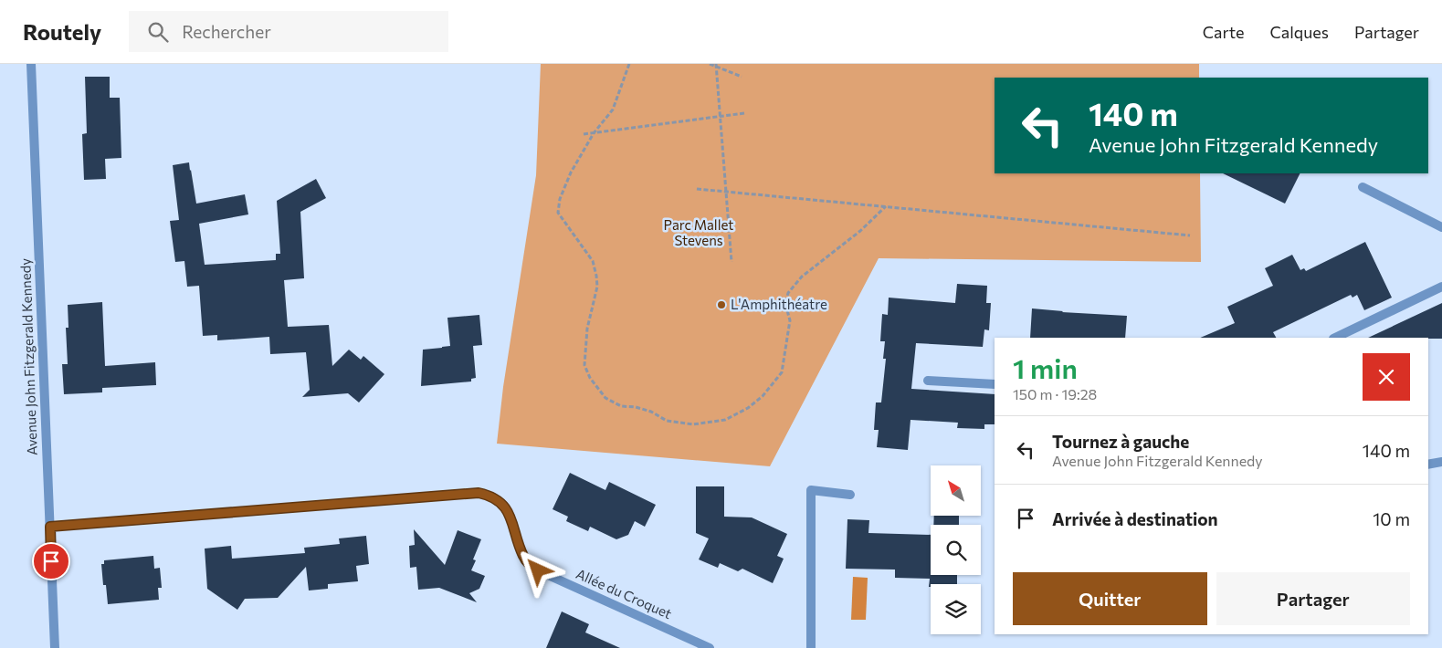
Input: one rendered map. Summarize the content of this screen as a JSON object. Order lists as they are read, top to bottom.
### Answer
{
  "streets": {
    "street": ["Avenue John Fitzgerald Kennedy", "Allée du Croquet"]
  },
  "crossings": [
    ["Avenue John Fitzgerald Kennedy", "Allée du Croquet"]
  ],
  "parks": ["Parc Mallet Stevens"],
  "places": ["L'Amphithéatre"],
  "north": "top left",
  "page": {
    "header": "Routely",
    "search": "Rechercher",
    "nav": ["Carte", "Calques", "Partager"],
    "turn": ["140 m", "Avenue John Fitzgerald Kennedy"],
    "heading": ["1 min", "150 m · 19:28"],
    "list": [
      {
        "name": "Tournez à gauche",
        "note": "Avenue John Fitzgerald Kennedy",
        "value": "140 m"
      },
      {
        "name": "Arrivée à destination",
        "value": "10 m"
      }
    ],
    "buttons": ["Quitter", "Partager"]
  }
}
